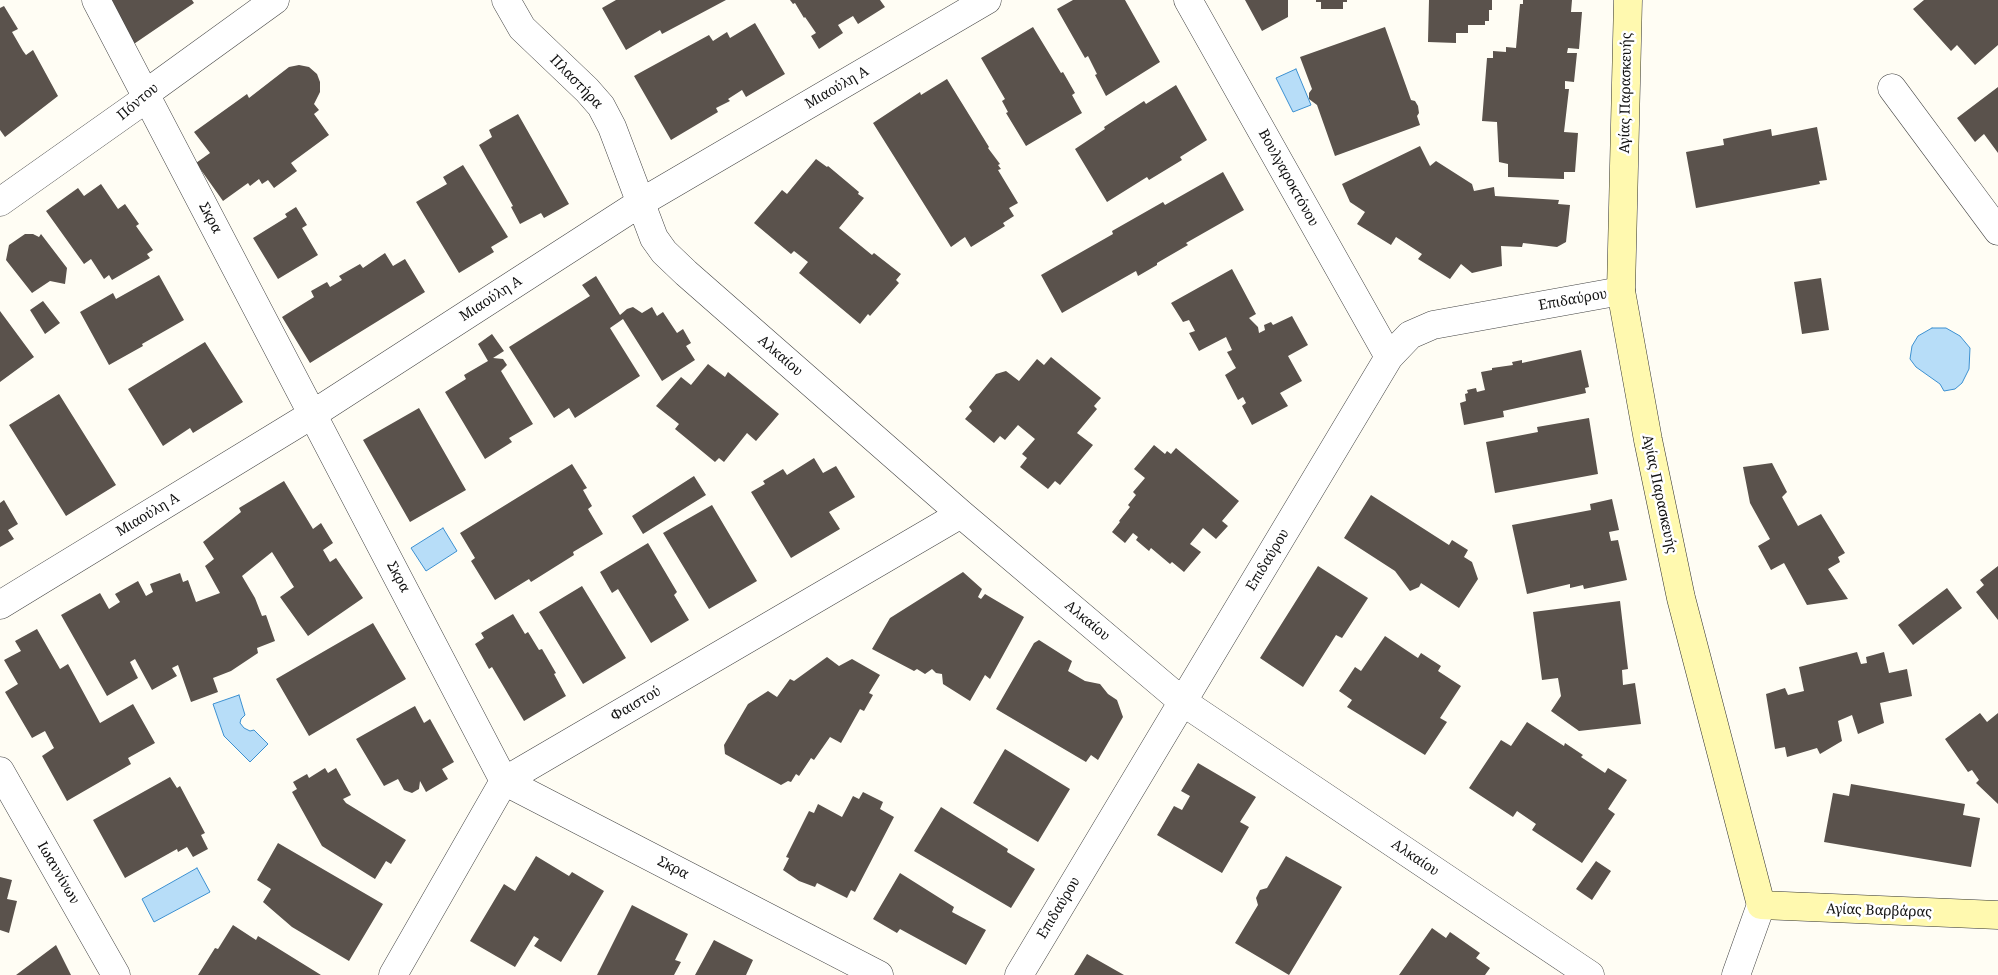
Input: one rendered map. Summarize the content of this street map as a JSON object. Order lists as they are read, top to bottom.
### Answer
{
  "streets": {
    "street": [
      "Πλαστήρα",
      "Μιαούλη Α",
      "Αγίας Παρασκευής",
      "Πόντου",
      "Βουλγαροκτόνου",
      "Σκρα",
      "Επιδαύρου",
      "Αλκαίου",
      "Φαιστού",
      "Ιωαννίνων",
      "Αγίας Βαρβάρας"
    ]
  },
  "crossings": [
    ["Πλαστήρα", "Μιαούλη Α"],
    ["Πλαστήρα", "Αλκαίου"],
    ["Μιαούλη Α", "Σκρα"],
    ["Μιαούλη Α", "Αλκαίου"],
    ["Αγίας Παρασκευής", "Επιδαύρου"],
    ["Αγίας Παρασκευής", "Αγίας Βαρβάρας"],
    ["Πόντου", "Σκρα"],
    ["Βουλγαροκτόνου", "Επιδαύρου"],
    ["Σκρα", "Φαιστού"],
    ["Επιδαύρου", "Αλκαίου"],
    ["Αλκαίου", "Φαιστού"]
  ]
}
